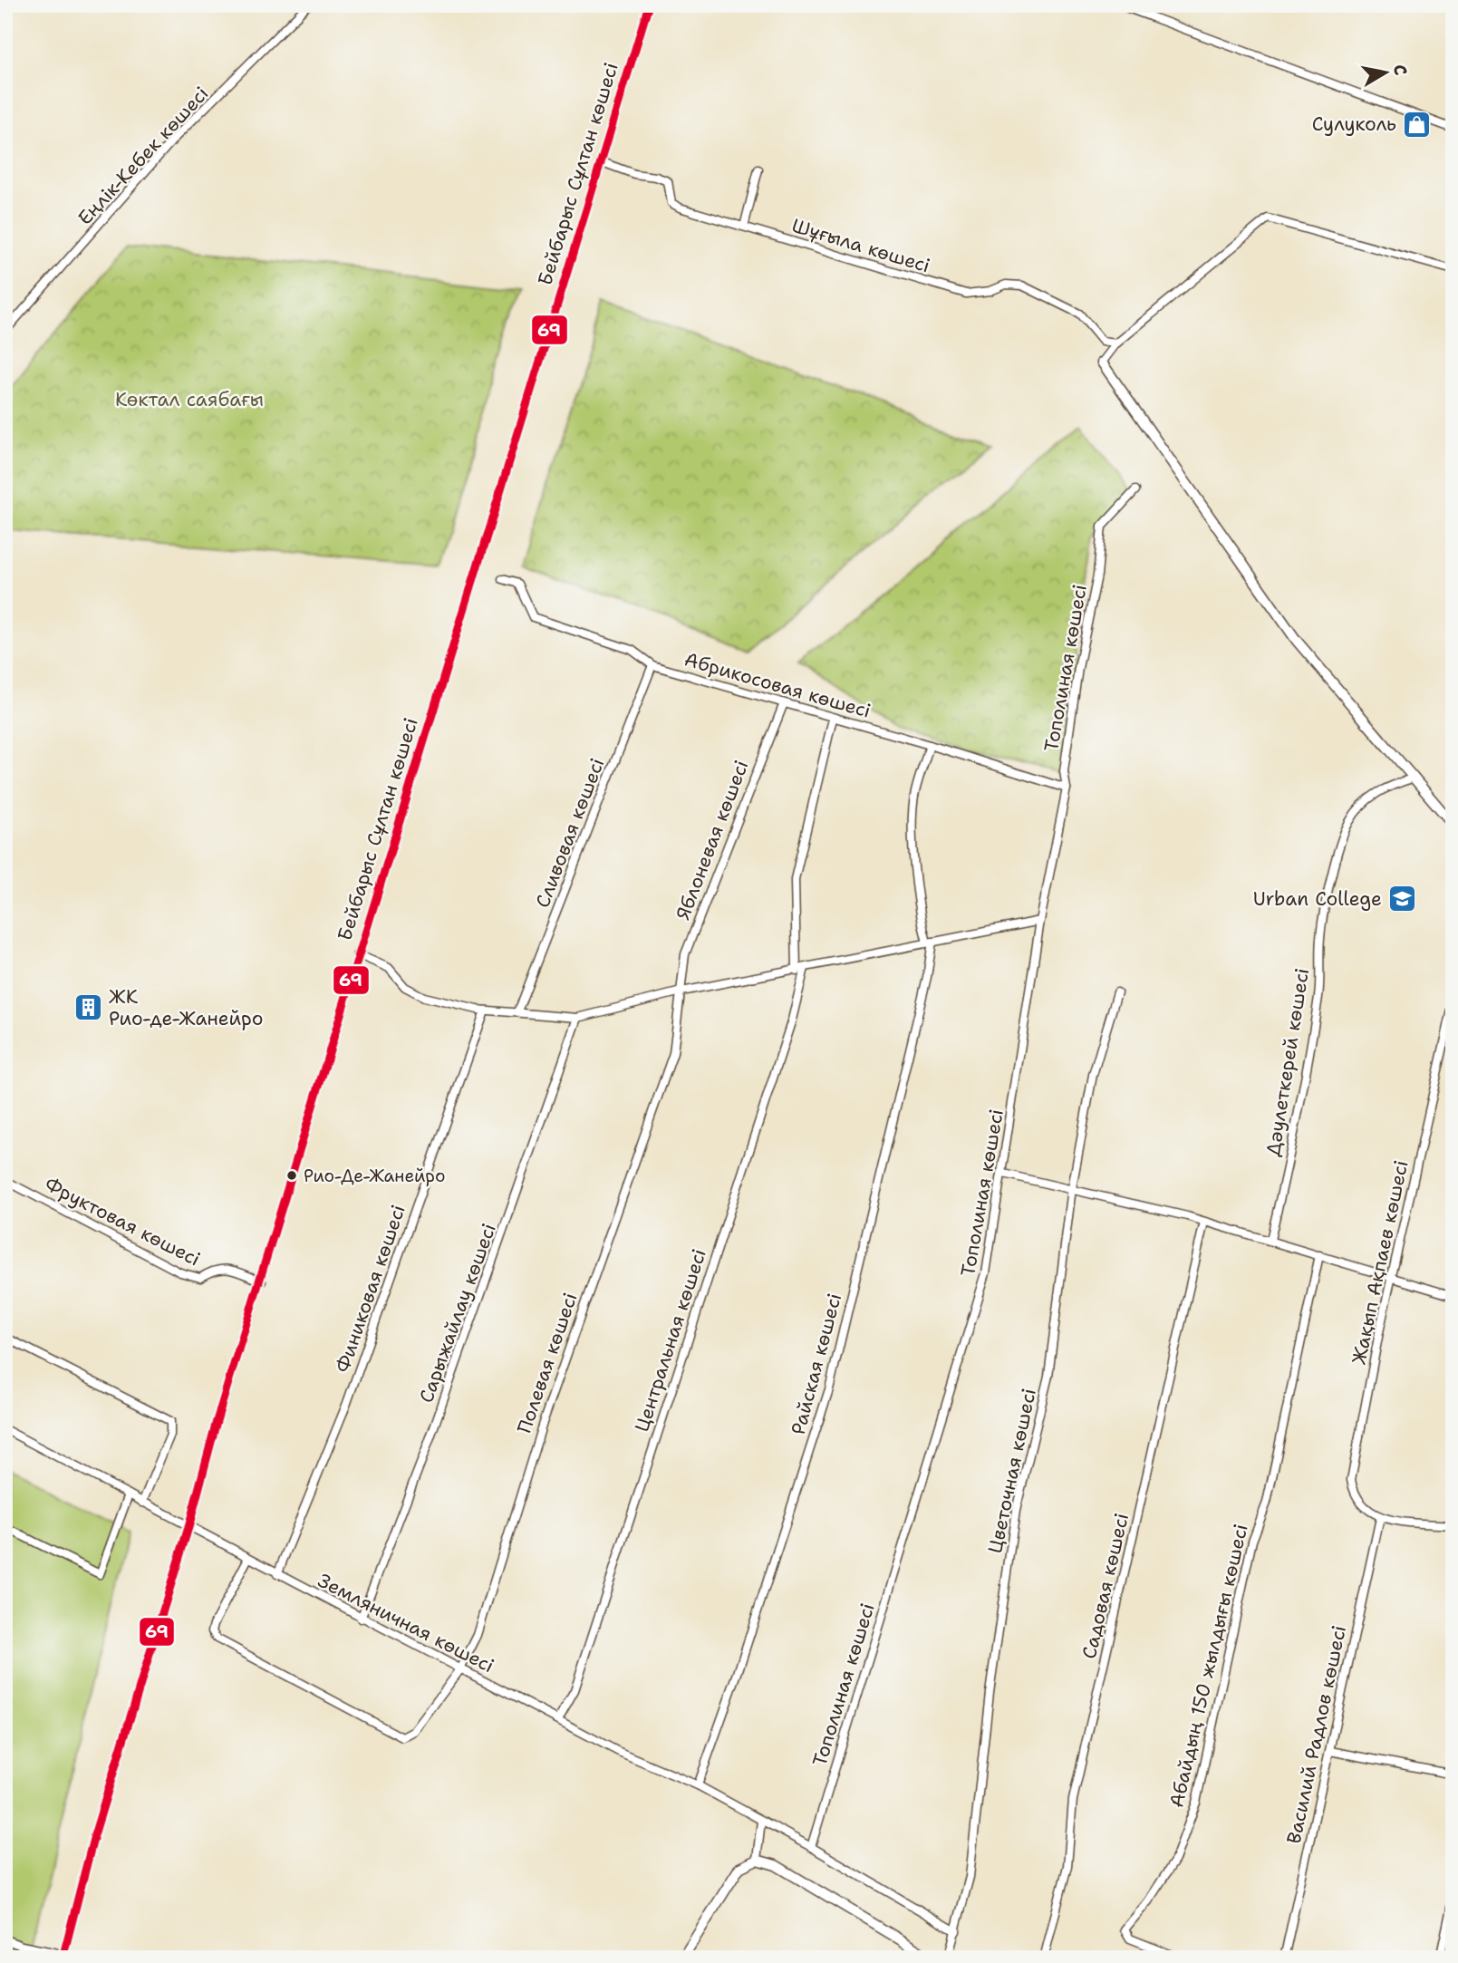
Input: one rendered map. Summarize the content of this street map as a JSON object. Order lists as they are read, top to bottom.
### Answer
{
  "streets": {
    "street": [
      "Еңлік-Кебек көшесі",
      "Бейбарыс Сұлтан көшесі",
      "Шұғыла көшесі",
      "Тополиная көшесі",
      "Абрикосовая көшесі",
      "Сливовая көшесі",
      "Яблоневая көшесі",
      "Дәулеткерей көшесі",
      "Фруктовая көшесі",
      "Жақып Ақпаев көшесі",
      "Финиковая көшесі",
      "Сарыжайлау көшесі",
      "Центральная көшесі",
      "Полевая көшесі",
      "Райская көшесі",
      "Цветочная көшесі",
      "Садовая көшесі",
      "Земляничная көшесі",
      "Абайдың 150 жылдығы көшесі",
      "Василий Радлов көшесі"
    ]
  },
  "crossings": [
    ["Бейбарыс Сұлтан көшесі", "Шұғыла көшесі"],
    ["Бейбарыс Сұлтан көшесі", "Фруктовая көшесі"],
    ["Бейбарыс Сұлтан көшесі", "Земляничная көшесі"],
    ["Тополиная көшесі", "Абрикосовая көшесі"],
    ["Тополиная көшесі", "Земляничная көшесі"],
    ["Абрикосовая көшесі", "Сливовая көшесі"],
    ["Абрикосовая көшесі", "Яблоневая көшесі"],
    ["Яблоневая көшесі", "Полевая көшесі"],
    ["Жақып Ақпаев көшесі", "Василий Радлов көшесі"],
    ["Финиковая көшесі", "Земляничная көшесі"],
    ["Сарыжайлау көшесі", "Земляничная көшесі"],
    ["Центральная көшесі", "Земляничная көшесі"],
    ["Полевая көшесі", "Земляничная көшесі"],
    ["Райская көшесі", "Земляничная көшесі"],
    ["Цветочная көшесі", "Земляничная көшесі"]
  ],
  "parks": ["Көктал саябағы"],
  "places": {
    "shop": ["Сулуколь"],
    "school or university": ["Urban College"],
    "building": ["ЖК Рио-де-Жанейро"],
    "other": ["Рио-Де-Жанейро"]
  },
  "lines": ["transit line 69"],
  "north": "right"
}
